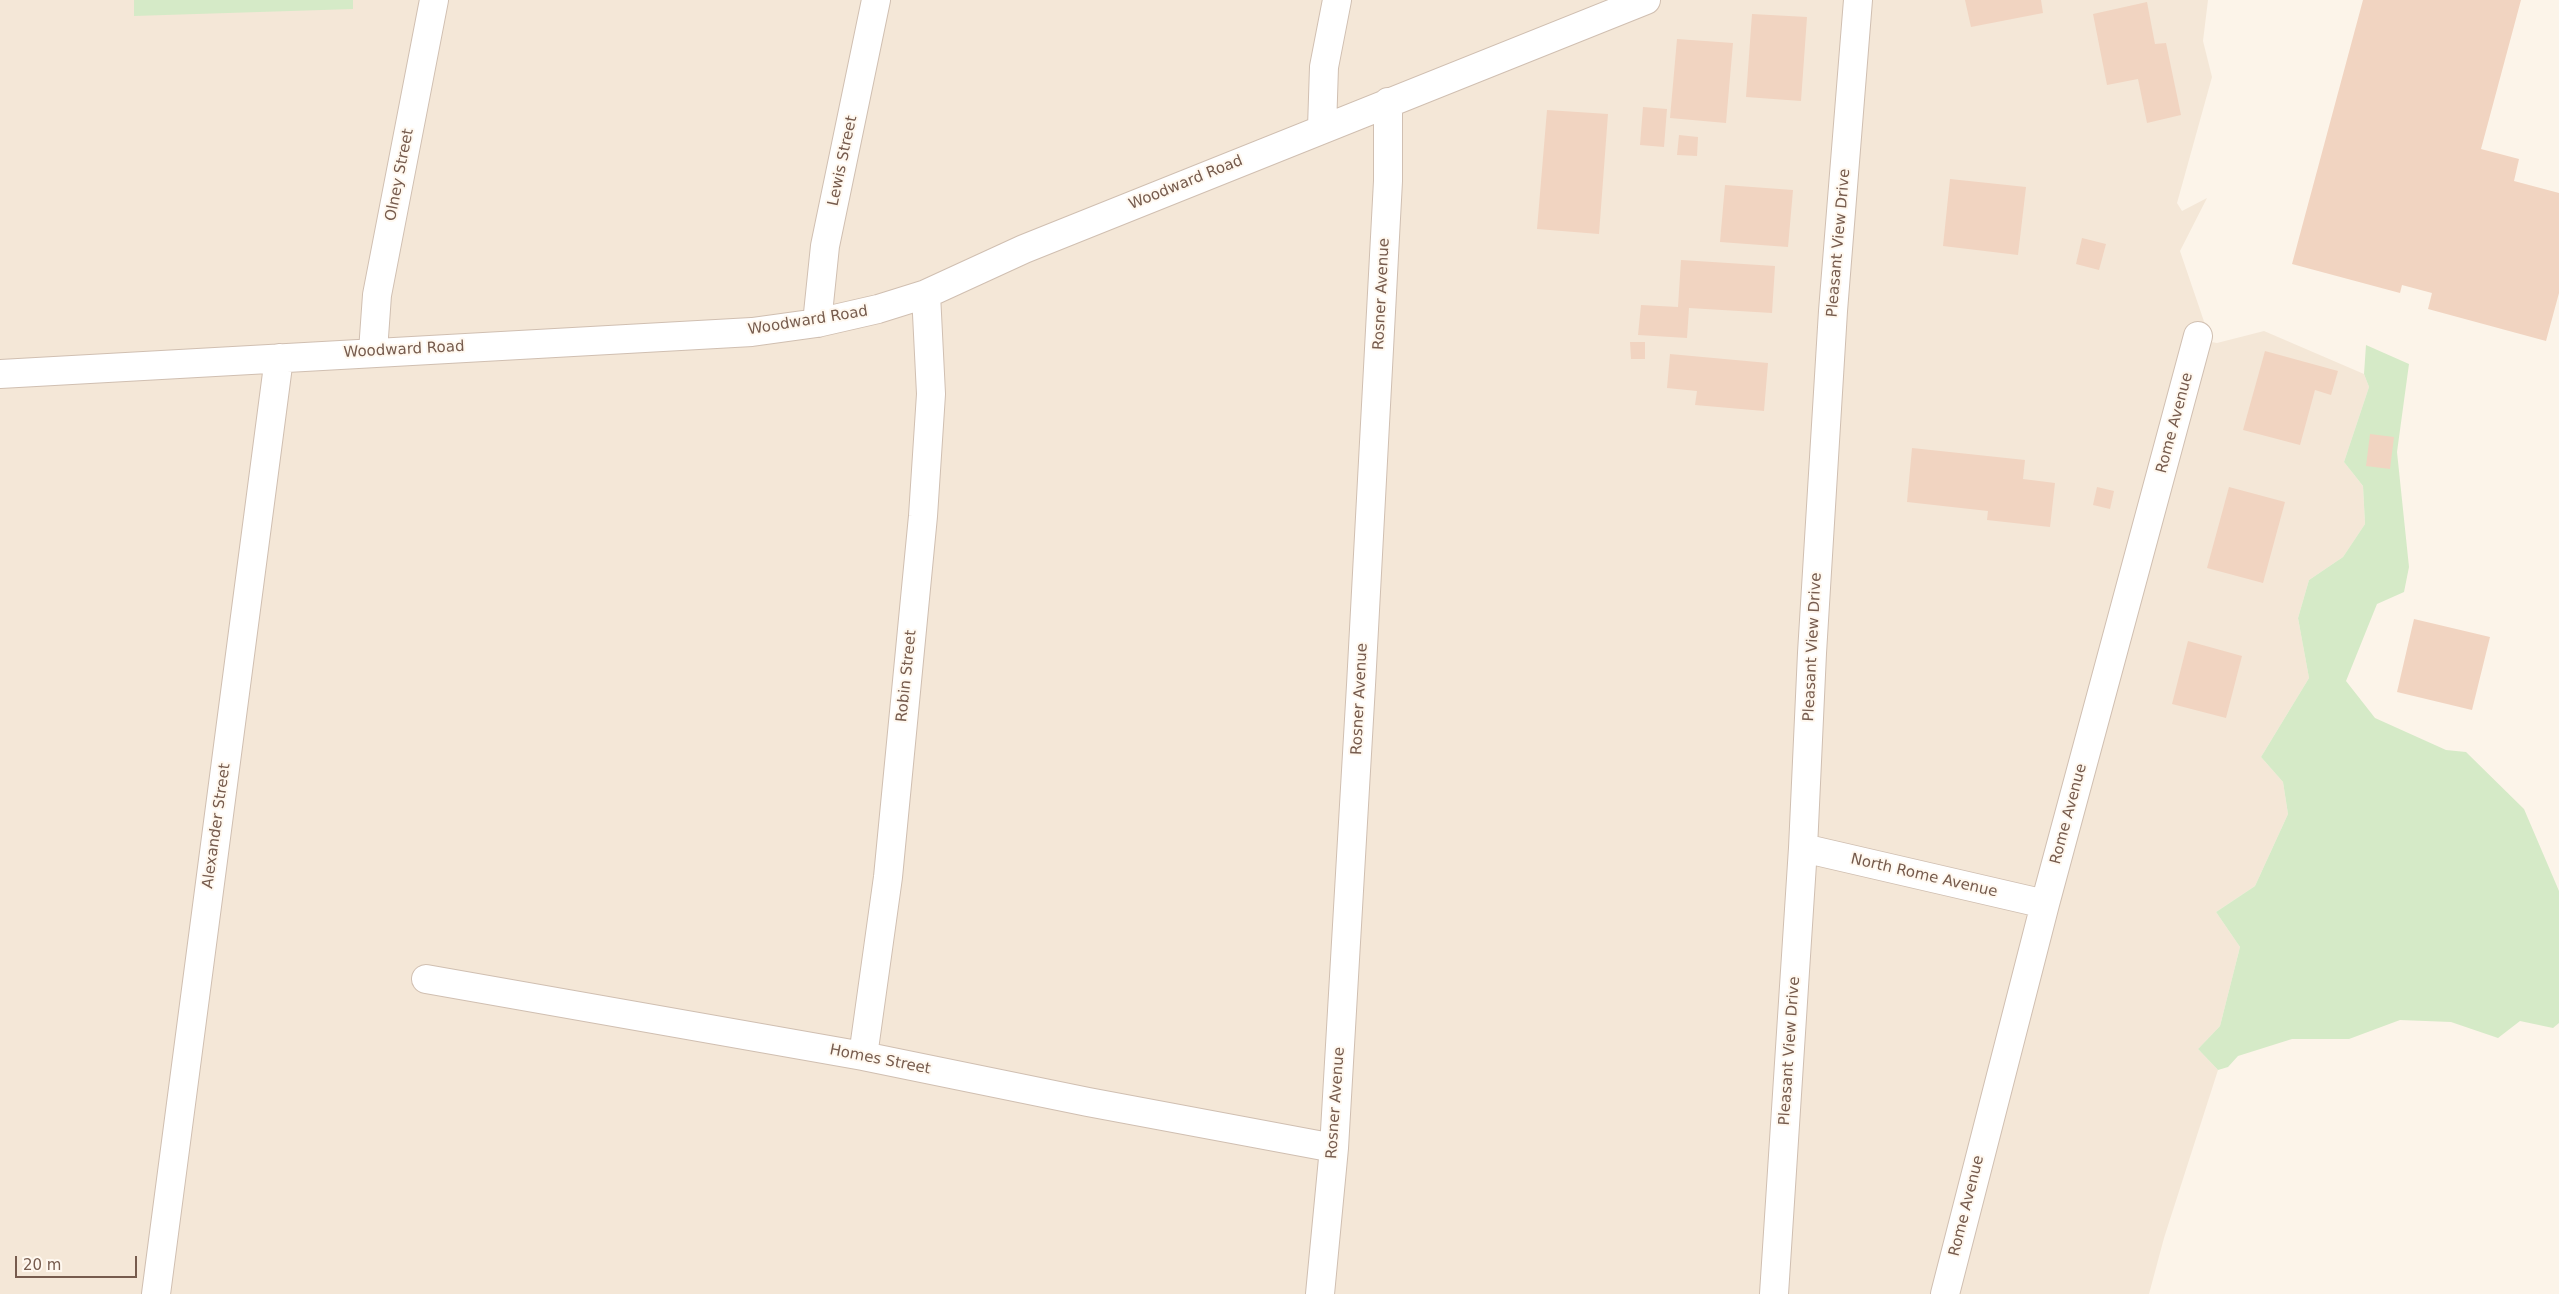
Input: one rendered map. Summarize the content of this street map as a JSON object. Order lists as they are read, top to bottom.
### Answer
{
  "streets": {
    "street": [
      "Lewis Street",
      "Olney Street",
      "Woodward Road",
      "Pleasant View Drive",
      "Rosner Avenue",
      "Rome Avenue",
      "Robin Street",
      "Alexander Street",
      "North Rome Avenue",
      "Homes Street"
    ]
  },
  "crossings": [
    ["Lewis Street", "Woodward Road"],
    ["Olney Street", "Woodward Road"],
    ["Woodward Road", "Rosner Avenue"],
    ["Woodward Road", "Robin Street"],
    ["Woodward Road", "Alexander Street"],
    ["Pleasant View Drive", "North Rome Avenue"],
    ["Rosner Avenue", "Homes Street"],
    ["Rome Avenue", "North Rome Avenue"],
    ["Robin Street", "Homes Street"]
  ],
  "scale_bar": "20 m"
}
